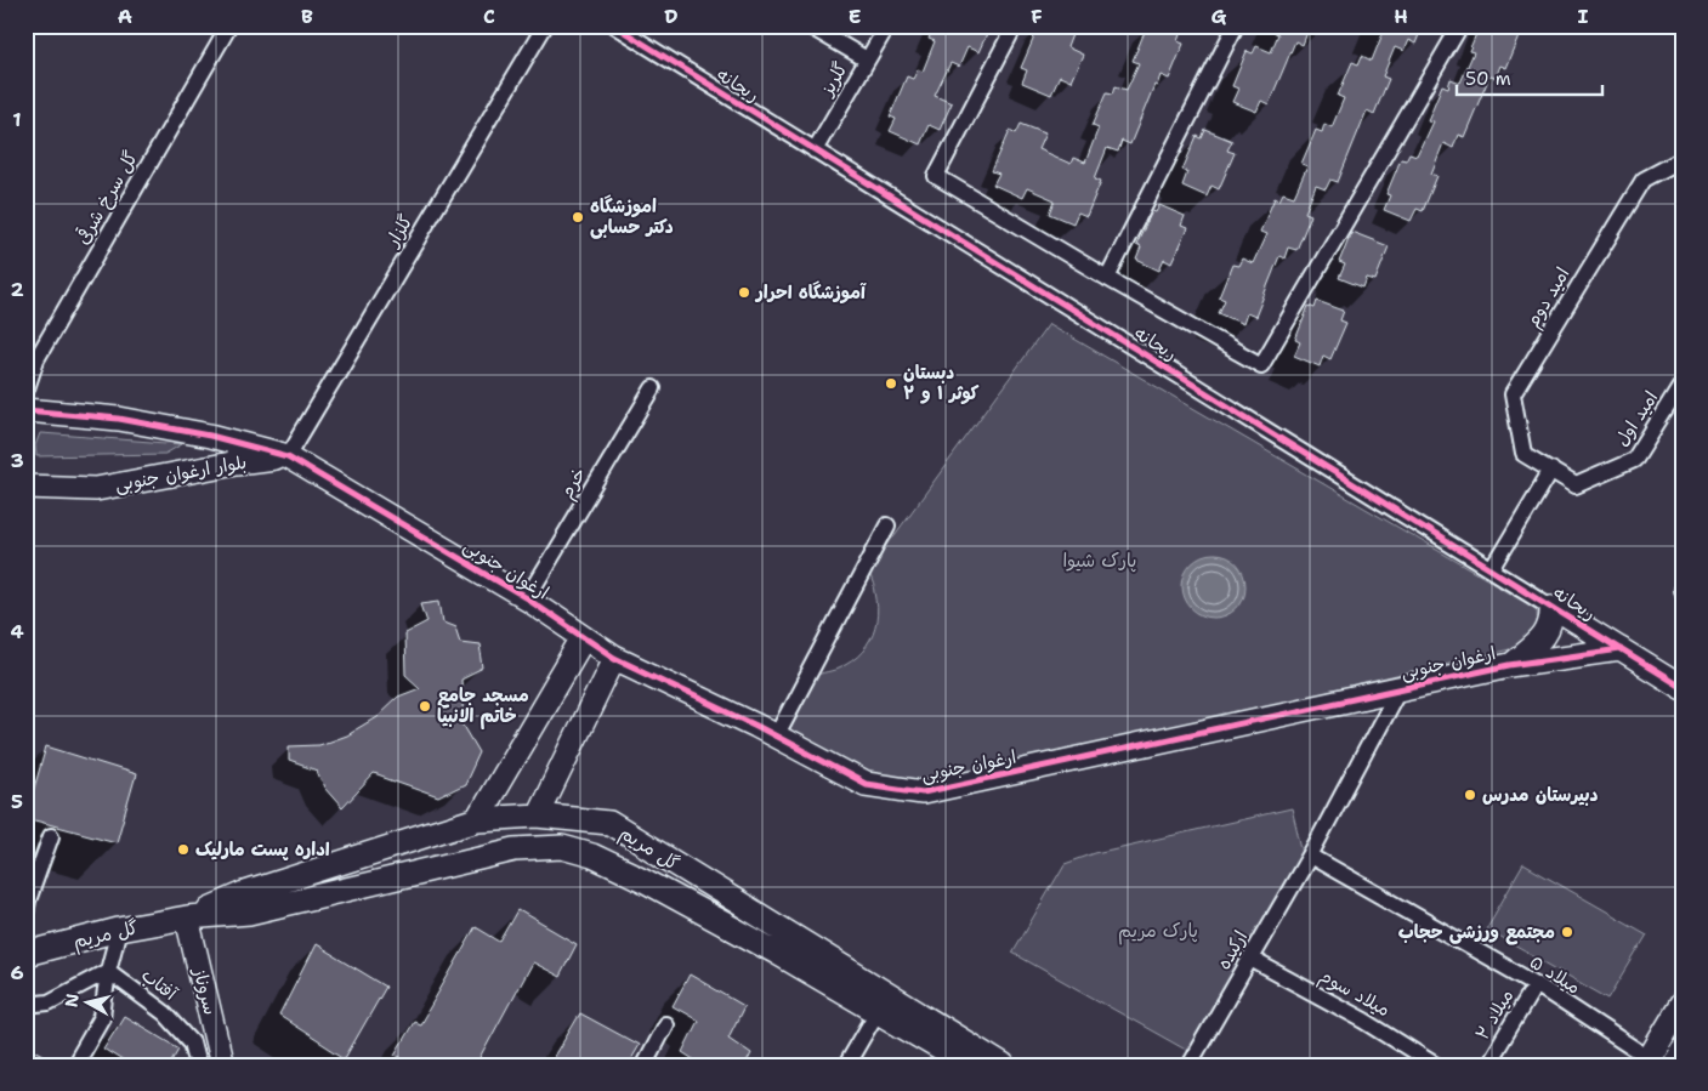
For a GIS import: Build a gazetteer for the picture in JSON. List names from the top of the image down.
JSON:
{
  "streets": {
    "street": [
      "گلریز",
      "ریحانه",
      "گل سرخ شرقی",
      "گلزار",
      "امید دوم",
      "امید اول",
      "بلوار ارغوان جنوبی",
      "خرم",
      "ارغوان جنوبی",
      "گل مریم",
      "ارکیده",
      "میلاد ۵",
      "آفتاب",
      "سروناز",
      "میلاد سوم",
      "میلاد ۲"
    ]
  },
  "crossings": [
    ["گلریز", "ریحانه"],
    ["ریحانه", "ارغوان جنوبی"],
    ["گلزار", "بلوار ارغوان جنوبی"],
    ["گلزار", "ارغوان جنوبی"],
    ["امید دوم", "امید اول"],
    ["بلوار ارغوان جنوبی", "ارغوان جنوبی"],
    ["خرم", "ارغوان جنوبی"],
    ["ارغوان جنوبی", "ارکیده"],
    ["گل مریم", "سروناز"],
    ["ارکیده", "میلاد ۵"],
    ["ارکیده", "میلاد سوم"],
    ["میلاد ۵", "میلاد ۲"]
  ],
  "parks": ["پارک شیوا", "پارک مریم"],
  "places": [
    "اموزشگاه دکتر حسابی",
    "آموزشگاه احرار",
    "دبستان کوثر ۱ و ۲",
    "مسجد جامع خاتم الانبیا",
    "دبیرستان مدرس",
    "اداره پست مارلیک",
    "مجتمع ورزشی حجاب"
  ],
  "scale_bar": "50 m",
  "north": "left",
  "grid": {
    "columns": [
      "A",
      "B",
      "C",
      "D",
      "E",
      "F",
      "G",
      "H",
      "I"
    ],
    "rows": [
      "1",
      "2",
      "3",
      "4",
      "5",
      "6"
    ]
  }
}
